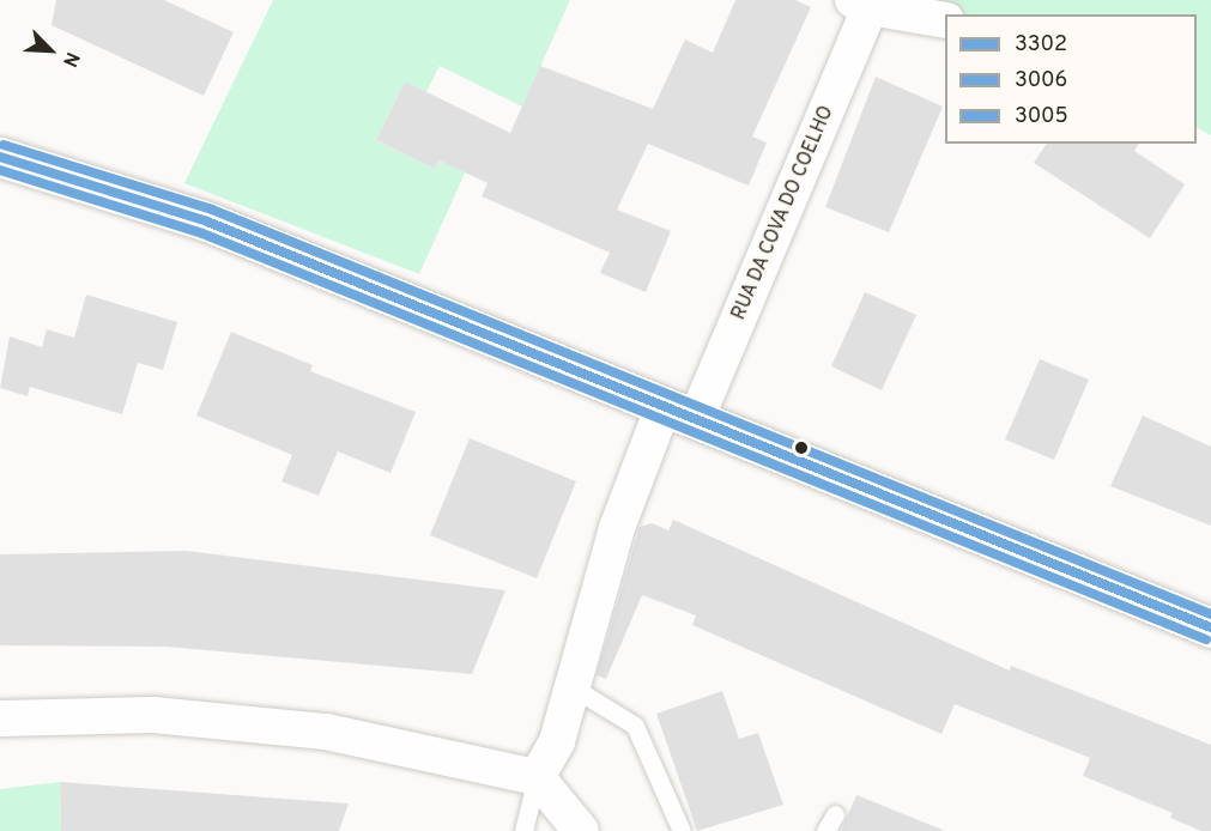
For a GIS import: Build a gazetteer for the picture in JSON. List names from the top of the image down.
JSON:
{
  "streets": {
    "street": ["RUA DA COVA DO COELHO"]
  },
  "lines": ["transit line 3005", "transit line 3302", "transit line 3006"],
  "legend": ["3302", "3006", "3005"],
  "north": "bottom right"
}
